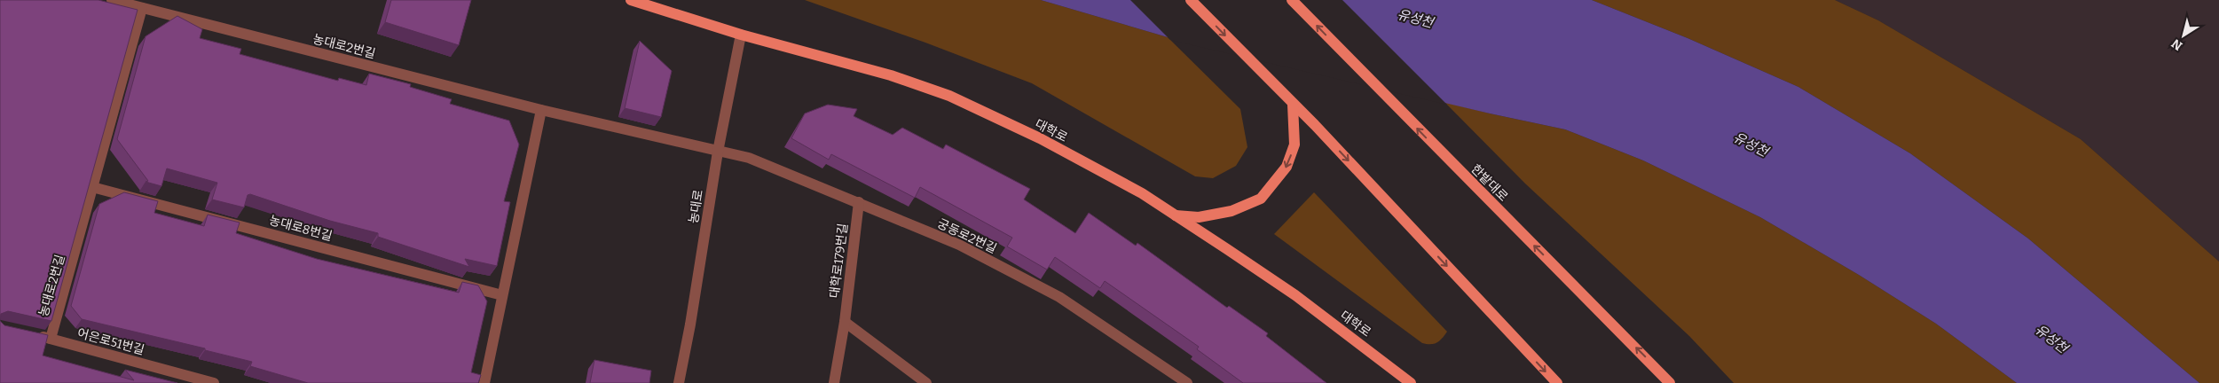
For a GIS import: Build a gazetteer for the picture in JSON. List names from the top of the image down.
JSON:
{
  "streets": {
    "main road": ["대학로", "한밭대로"],
    "street": [
      "농대로2번길",
      "농대로",
      "농대로8번길",
      "궁동로2번길",
      "대학로179번길",
      "어은로51번길"
    ]
  },
  "crossings": [
    ["농대로2번길", "농대로"],
    ["농대로2번길", "농대로8번길"],
    ["농대로2번길", "궁동로2번길"],
    ["농대로2번길", "어은로51번길"],
    ["대학로", "농대로"],
    ["농대로", "궁동로2번길"],
    ["궁동로2번길", "대학로179번길"]
  ],
  "water": ["유성천"],
  "north": "bottom left"
}
